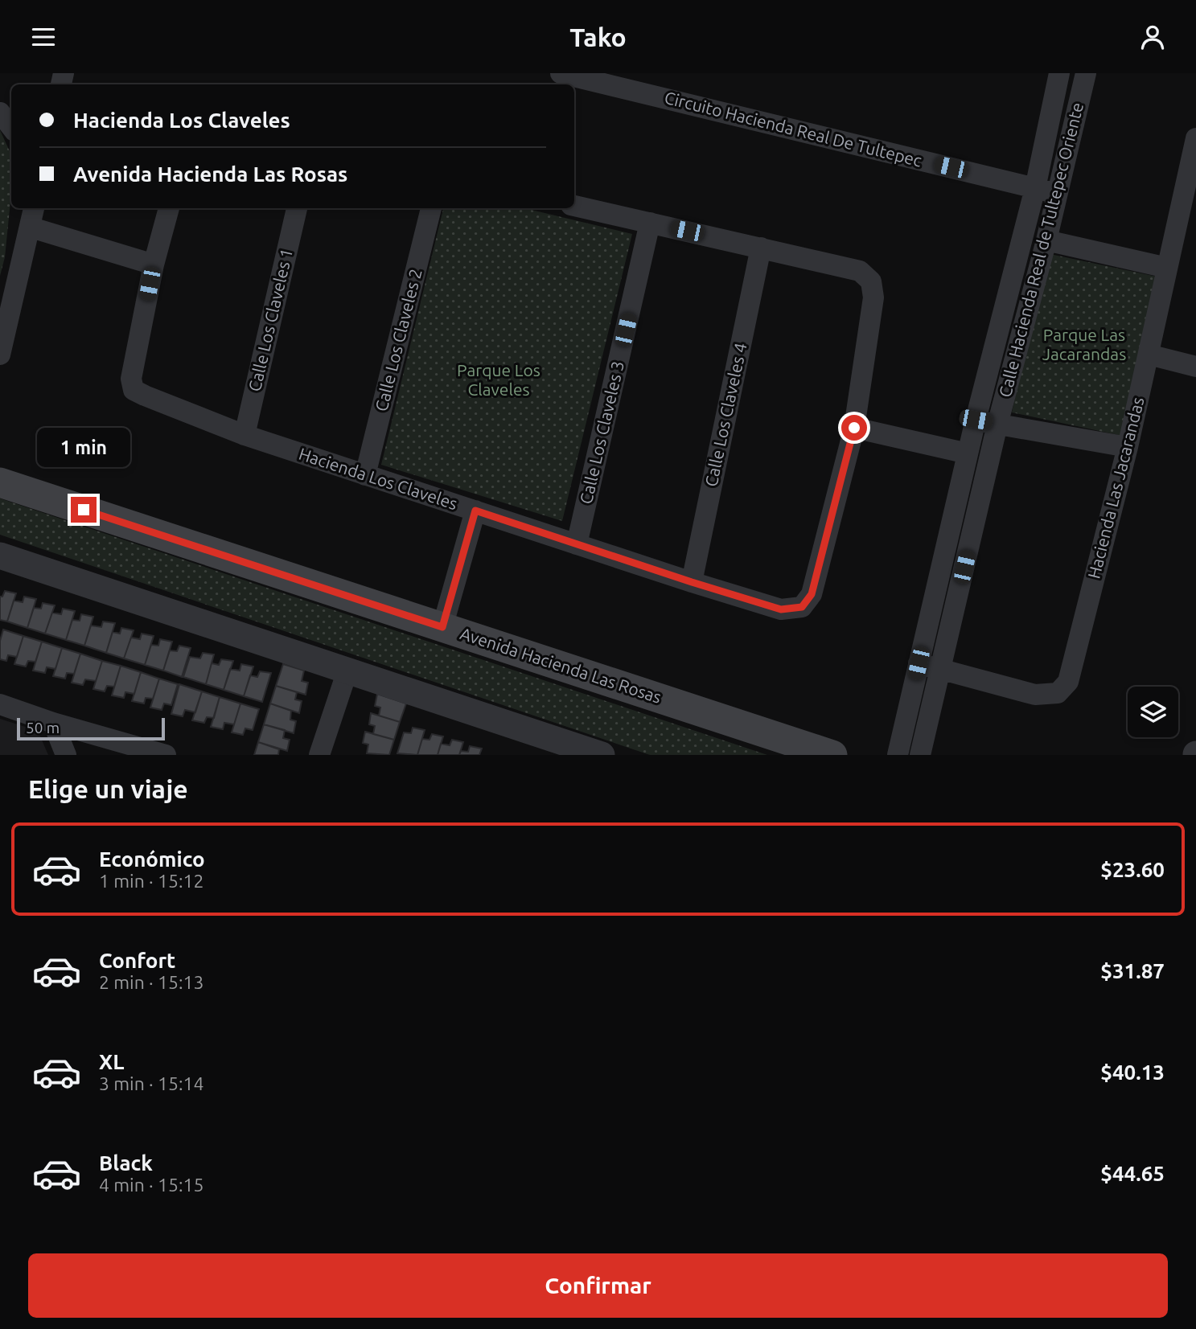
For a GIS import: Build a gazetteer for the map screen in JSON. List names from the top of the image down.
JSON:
{
  "streets": {
    "main road": ["Avenida Hacienda Las Rosas"],
    "street": [
      "Circuito Hacienda Real De Tultepec",
      "Calle Hacienda Real de Tultepec Oriente",
      "Calle Los Claveles 1",
      "Calle Los Claveles 2",
      "Calle Los Claveles 4",
      "Calle Los Claveles 3",
      "Hacienda Los Claveles",
      "Hacienda Las Jacarandas"
    ]
  },
  "crossings": [
    ["Circuito Hacienda Real De Tultepec", "Calle Hacienda Real de Tultepec Oriente"],
    ["Calle Hacienda Real de Tultepec Oriente", "Hacienda Las Jacarandas"],
    ["Calle Los Claveles 1", "Hacienda Los Claveles"],
    ["Calle Los Claveles 2", "Hacienda Los Claveles"],
    ["Calle Los Claveles 4", "Hacienda Los Claveles"],
    ["Calle Los Claveles 3", "Hacienda Los Claveles"]
  ],
  "parks": ["Parque Las Jacarandas", "Parque Los Claveles"],
  "scale_bar": "50 m",
  "page": {
    "header": "Tako",
    "banner": ["Hacienda Los Claveles", "Avenida Hacienda Las Rosas"],
    "bubble": "1 min",
    "scale": "50 m",
    "heading": "Elige un viaje",
    "list": [
      {
        "name": "Económico",
        "note": "1 min · 15:12",
        "value": "$23.60"
      },
      {
        "name": "Confort",
        "note": "2 min · 15:13",
        "value": "$31.87"
      },
      {
        "name": "XL",
        "note": "3 min · 15:14",
        "value": "$40.13"
      },
      {
        "name": "Black",
        "note": "4 min · 15:15",
        "value": "$44.65"
      }
    ],
    "buttons": "Confirmar"
  }
}
